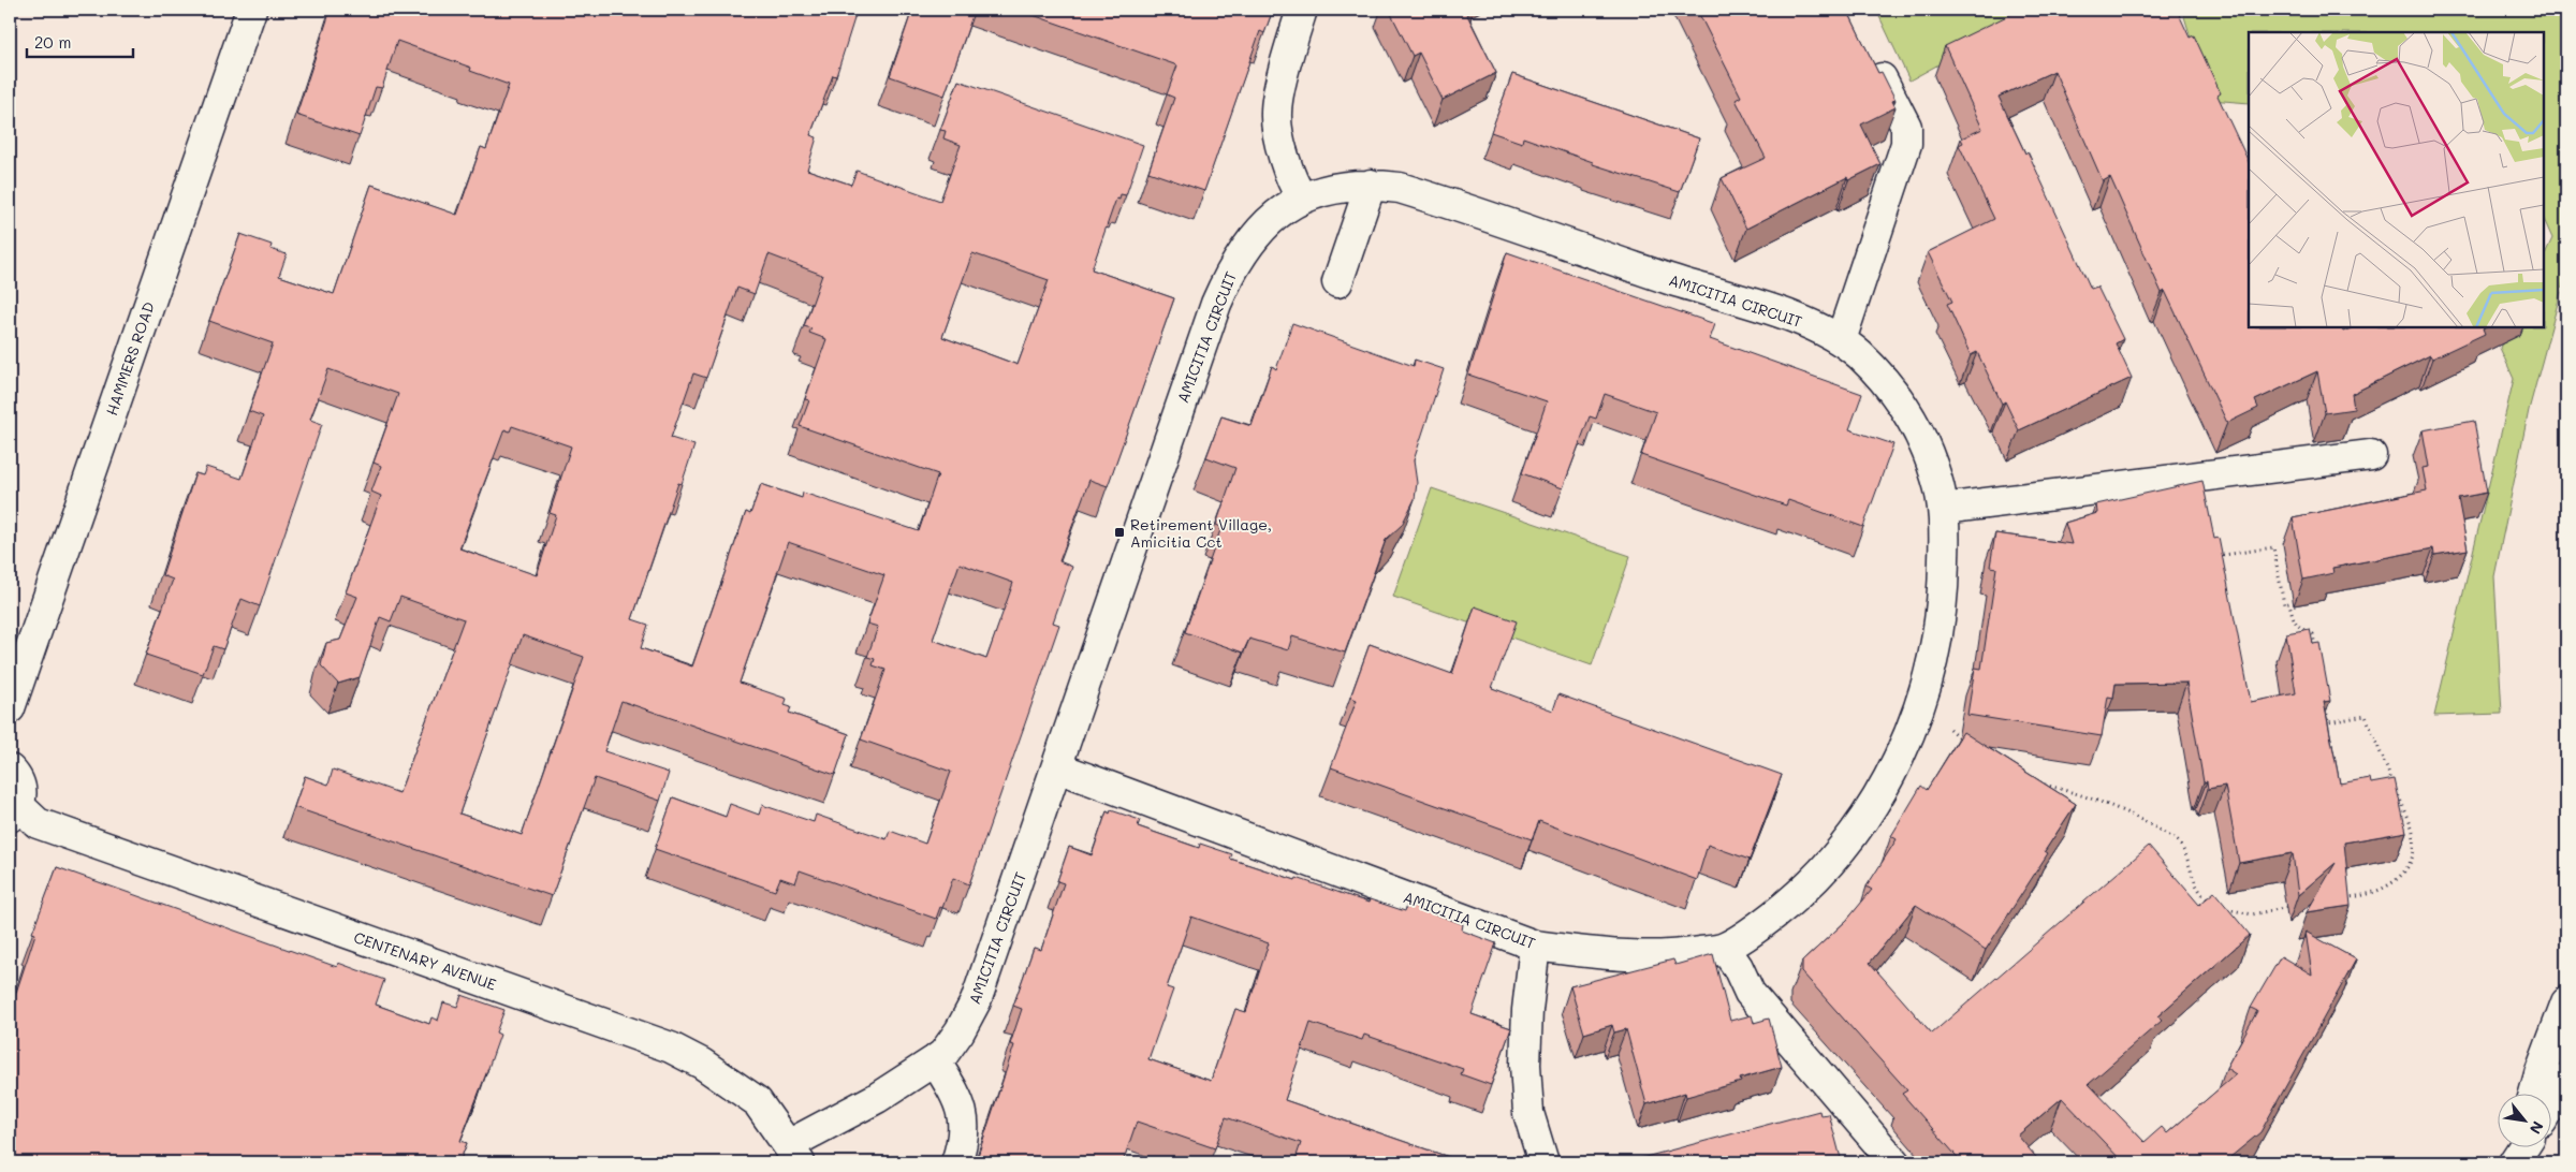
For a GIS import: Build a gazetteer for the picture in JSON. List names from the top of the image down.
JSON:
{
  "streets": {
    "street": ["AMICITIA CIRCUIT", "HAMMERS ROAD", "CENTENARY AVENUE"]
  },
  "crossings": [
    ["AMICITIA CIRCUIT", "CENTENARY AVENUE"]
  ],
  "places": {
    "transit": ["Retirement Village, Amicitia Cct"]
  },
  "scale_bar": "20 m",
  "north": "bottom right"
}
